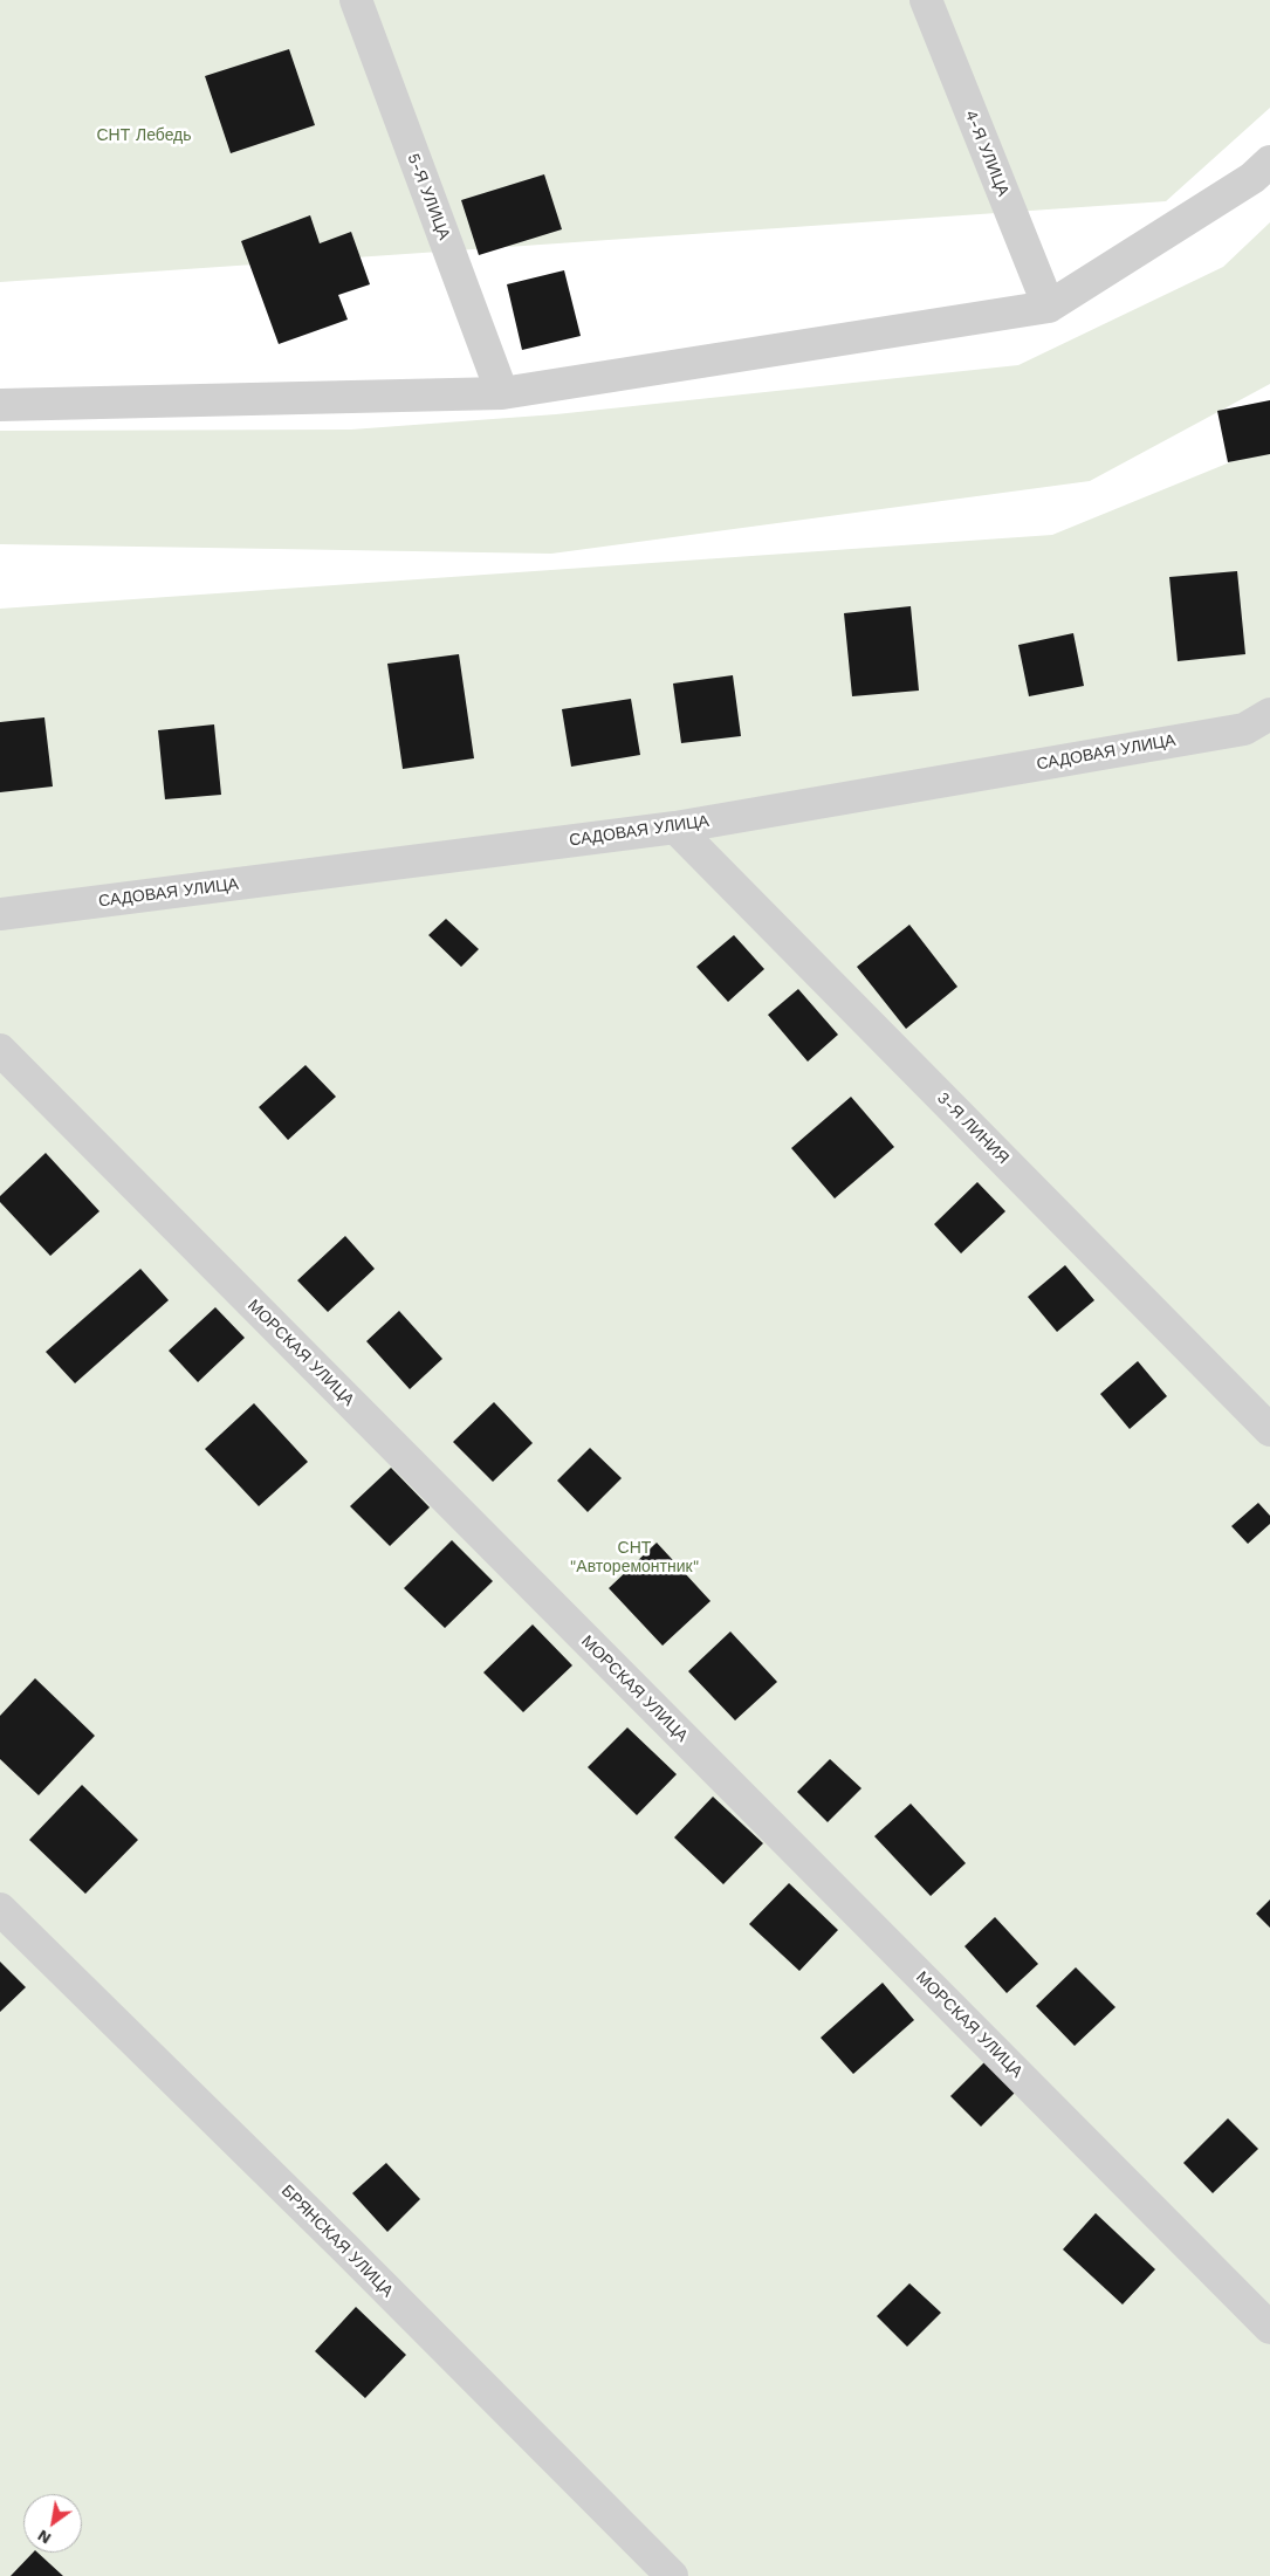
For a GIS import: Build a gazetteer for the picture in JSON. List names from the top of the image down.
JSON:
{
  "streets": {
    "street": [
      "4-Я УЛИЦА",
      "5-Я УЛИЦА",
      "САДОВАЯ УЛИЦА",
      "3-Я ЛИНИЯ",
      "МОРСКАЯ УЛИЦА",
      "БРЯНСКАЯ УЛИЦА"
    ]
  },
  "crossings": [
    ["САДОВАЯ УЛИЦА", "3-Я ЛИНИЯ"]
  ],
  "parks": ["СНТ Лебедь", "СНТ \"Авторемонтник\""],
  "north": "bottom left"
}
